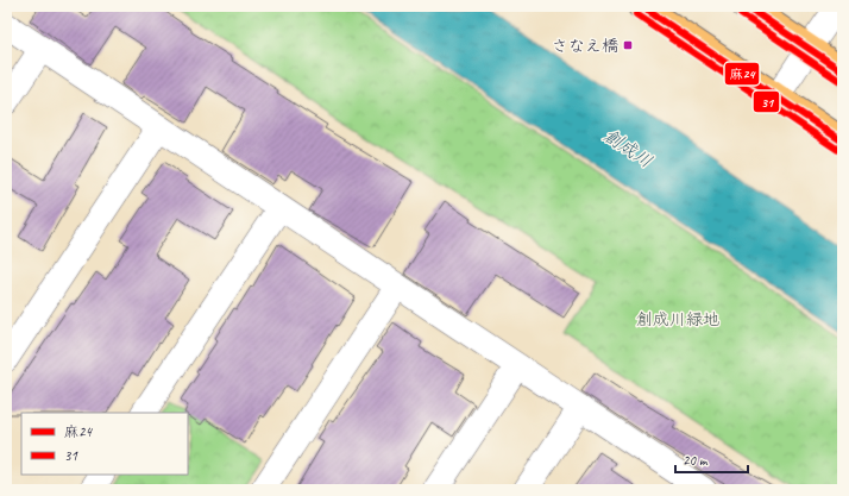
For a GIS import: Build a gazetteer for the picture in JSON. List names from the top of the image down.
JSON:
{
  "water": ["創成川"],
  "parks": ["創成川緑地"],
  "places": {
    "transit": ["さなえ橋"]
  },
  "lines": ["transit line 麻24", "transit line 31"],
  "legend": ["麻24", "31"],
  "scale_bar": "20 m"
}
